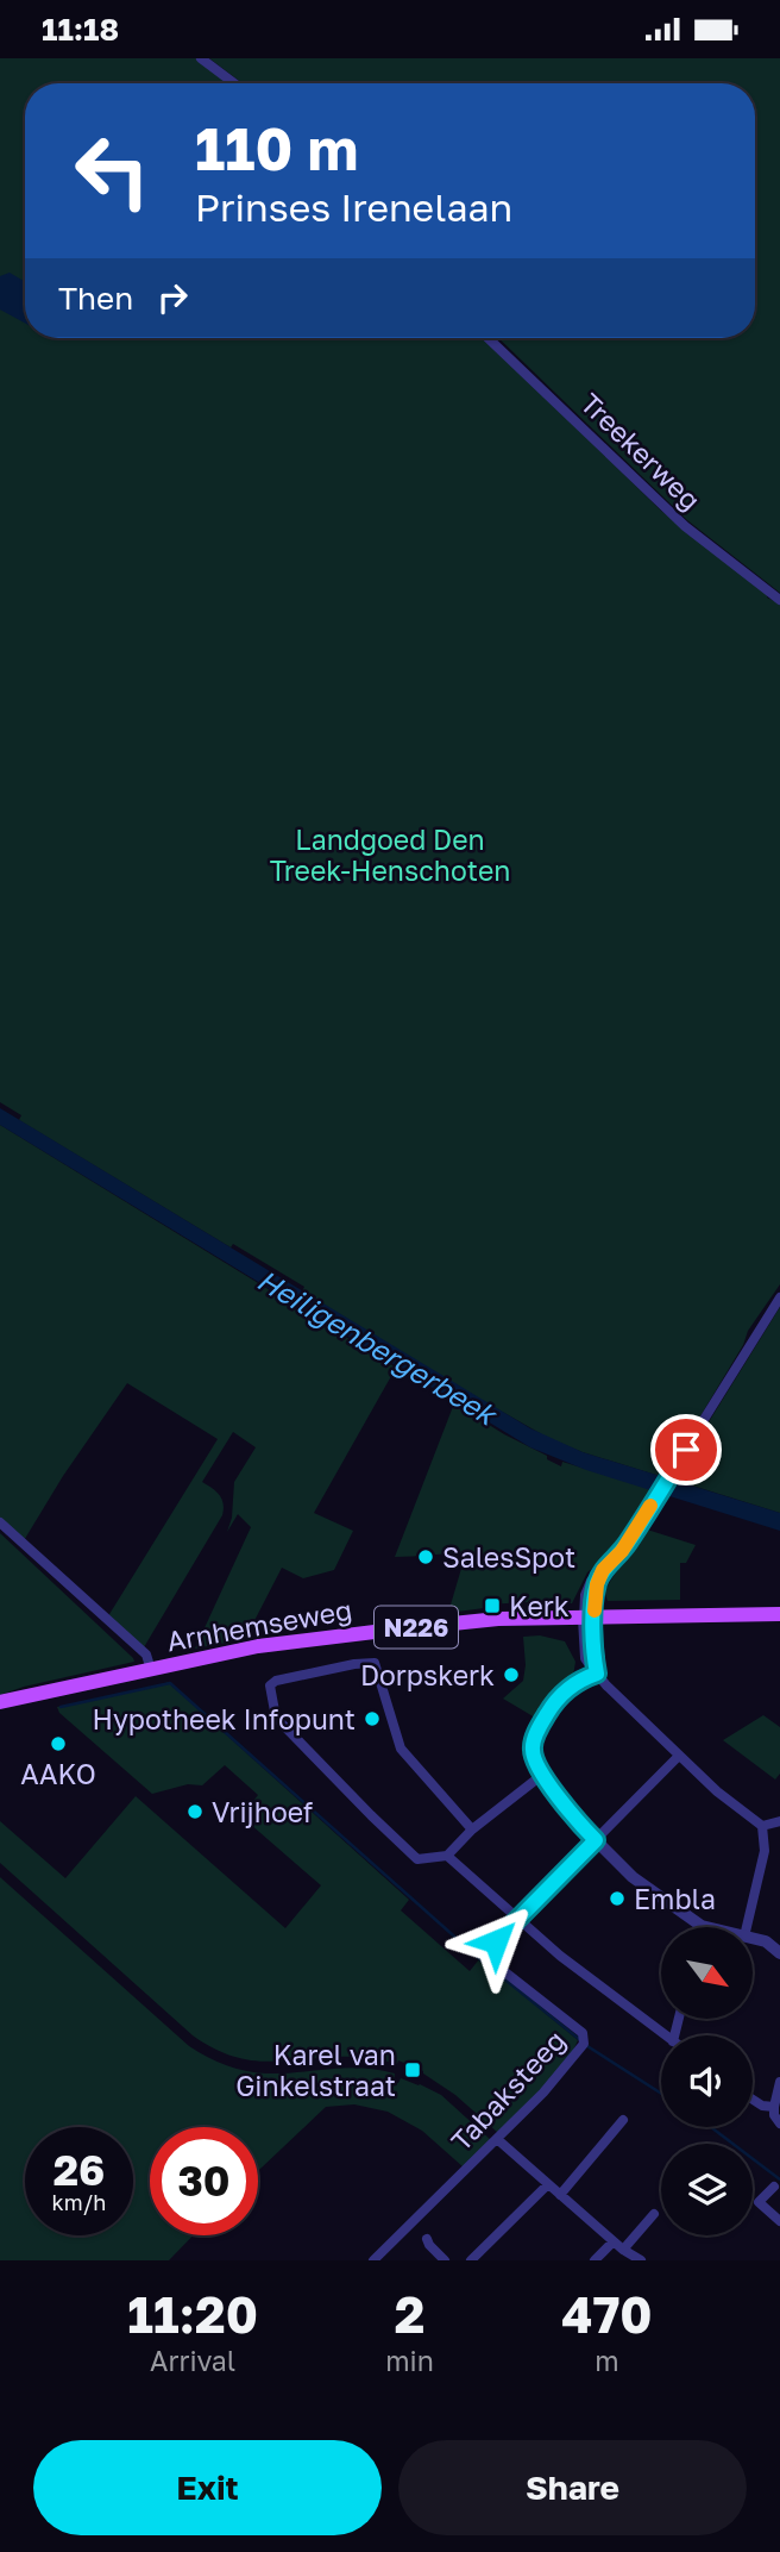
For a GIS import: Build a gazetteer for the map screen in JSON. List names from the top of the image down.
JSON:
{
  "streets": {
    "main road": ["Arnhemseweg", "N226"],
    "street": ["Treekerweg", "Tabaksteeg"]
  },
  "water": ["Heiligenbergerbeek"],
  "parks": ["Landgoed Den Treek-Henschoten"],
  "places": {
    "other": [
      "SalesSpot",
      "Dorpskerk",
      "Hypotheek Infopunt",
      "AAKO",
      "Vrijhoef",
      "Embla"
    ],
    "transit": ["Kerk", "Karel van Ginkelstraat"]
  },
  "north": "bottom right",
  "page": {
    "status": "11:18",
    "turn": ["110 m", "Prinses Irenelaan"],
    "then": "Then",
    "speed": "26 km/h",
    "limit": "30",
    "eta": [
      "11:20",
      "Arrival",
      "2",
      "min",
      "470",
      "m"
    ],
    "buttons": ["Exit", "Share"]
  }
}
